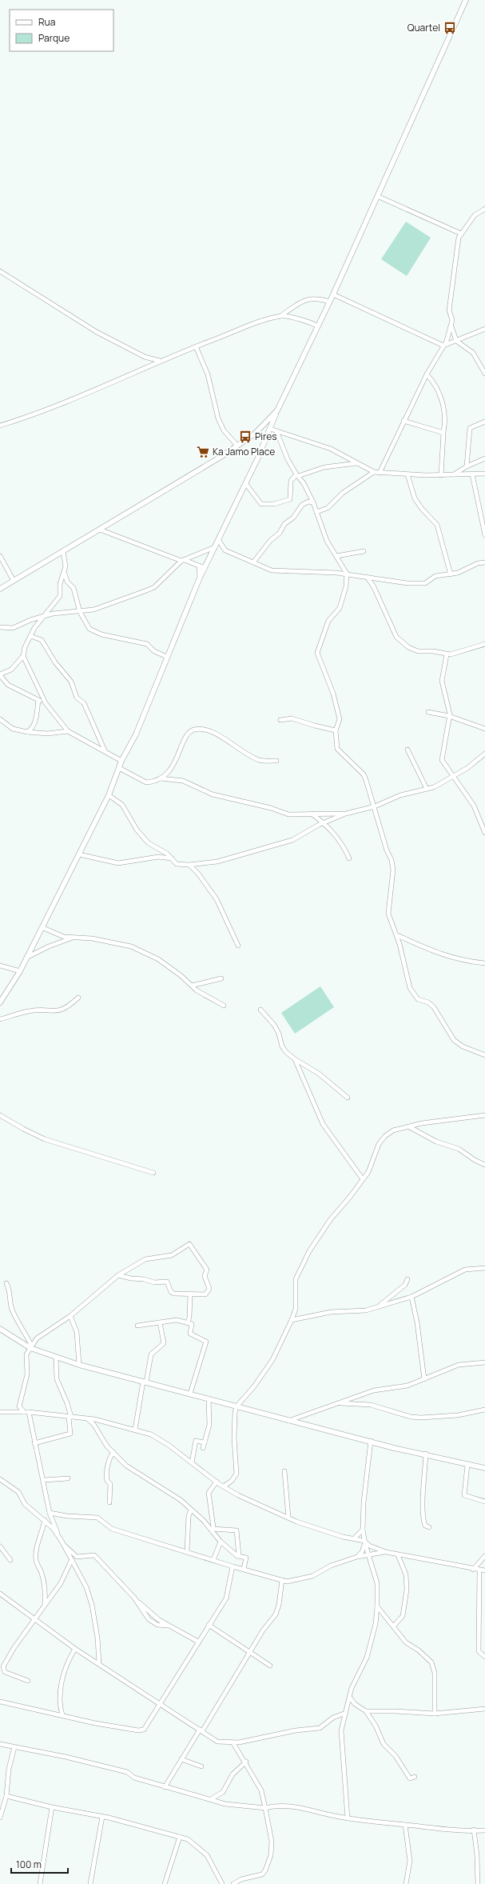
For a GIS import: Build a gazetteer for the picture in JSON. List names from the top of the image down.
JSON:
{
  "places": {
    "bus stop": ["Quartel", "Pires"],
    "supermarket": ["Ka Jamo Place"]
  },
  "legend": ["Rua", "Parque"],
  "scale_bar": "100 m"
}
